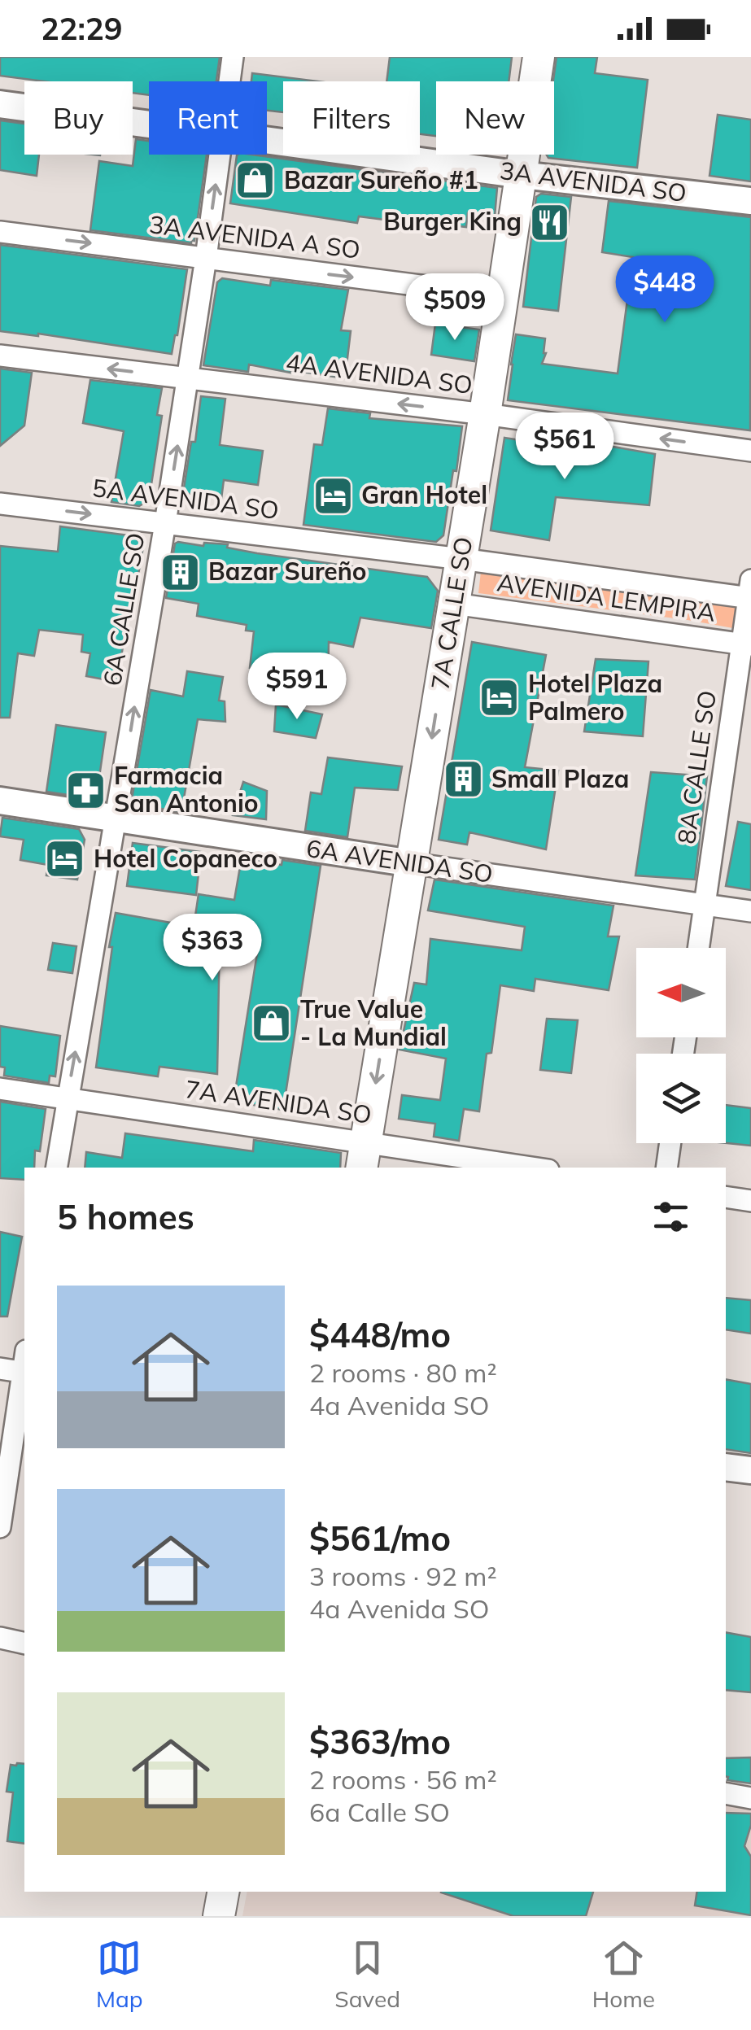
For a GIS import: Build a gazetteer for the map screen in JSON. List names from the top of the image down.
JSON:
{
  "streets": {
    "main road": ["7A CALLE SO"],
    "street": [
      "3A AVENIDA SO",
      "3A AVENIDA A SO",
      "4A AVENIDA SO",
      "5A AVENIDA SO",
      "AVENIDA LEMPIRA",
      "6A CALLE SO",
      "8A CALLE SO",
      "6A AVENIDA SO",
      "7A AVENIDA SO"
    ]
  },
  "crossings": [
    ["3A AVENIDA SO", "7A CALLE SO"],
    ["3A AVENIDA A SO", "6A CALLE SO"],
    ["3A AVENIDA A SO", "7A CALLE SO"],
    ["4A AVENIDA SO", "6A CALLE SO"],
    ["4A AVENIDA SO", "7A CALLE SO"],
    ["5A AVENIDA SO", "AVENIDA LEMPIRA"],
    ["5A AVENIDA SO", "6A CALLE SO"],
    ["5A AVENIDA SO", "7A CALLE SO"],
    ["AVENIDA LEMPIRA", "7A CALLE SO"],
    ["AVENIDA LEMPIRA", "8A CALLE SO"],
    ["6A CALLE SO", "6A AVENIDA SO"],
    ["6A CALLE SO", "7A AVENIDA SO"],
    ["7A CALLE SO", "6A AVENIDA SO"],
    ["7A CALLE SO", "7A AVENIDA SO"],
    ["8A CALLE SO", "6A AVENIDA SO"]
  ],
  "one_way": [
    "3A AVENIDA A SO",
    "4A AVENIDA SO",
    "5A AVENIDA SO",
    "6A CALLE SO",
    "7A CALLE SO"
  ],
  "places": {
    "shop": ["Bazar Sureño #1", "True Value - La Mundial"],
    "restaurant": ["Burger King"],
    "hotel": ["Gran Hotel", "Hotel Plaza Palmero", "Hotel Copaneco"],
    "building": ["Bazar Sureño", "Small Plaza"],
    "pharmacy": ["Farmacia San Antonio"]
  },
  "north": "left",
  "page": {
    "status": "22:29",
    "chip": [
      "Buy",
      "Rent",
      "Filters",
      "New"
    ],
    "price": [
      "$448",
      "$509",
      "$561",
      "$591",
      "$363"
    ],
    "heading": "5 homes",
    "list": [
      {
        "name": "$448/mo",
        "note": "2 rooms · 80 m² · 4a Avenida SO"
      },
      {
        "name": "$561/mo",
        "note": "3 rooms · 92 m² · 4a Avenida SO"
      },
      {
        "name": "$363/mo",
        "note": "2 rooms · 56 m² · 6a Calle SO"
      }
    ],
    "tabs": ["Map", "Saved", "Home"]
  }
}
